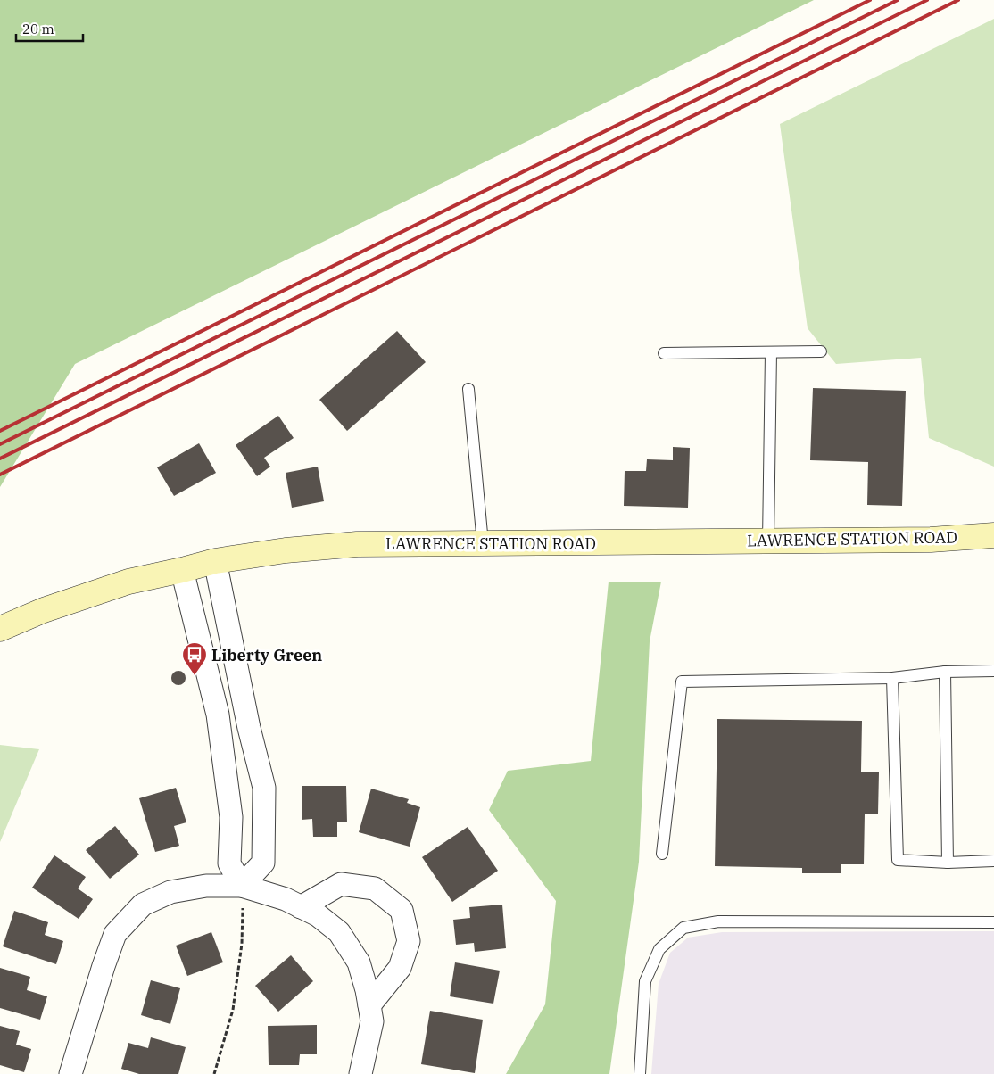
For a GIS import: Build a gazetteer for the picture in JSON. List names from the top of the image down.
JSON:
{
  "streets": {
    "main road": ["LAWRENCE STATION ROAD"]
  },
  "places": {
    "bus stop": ["Liberty Green"]
  },
  "scale_bar": "20 m"
}
